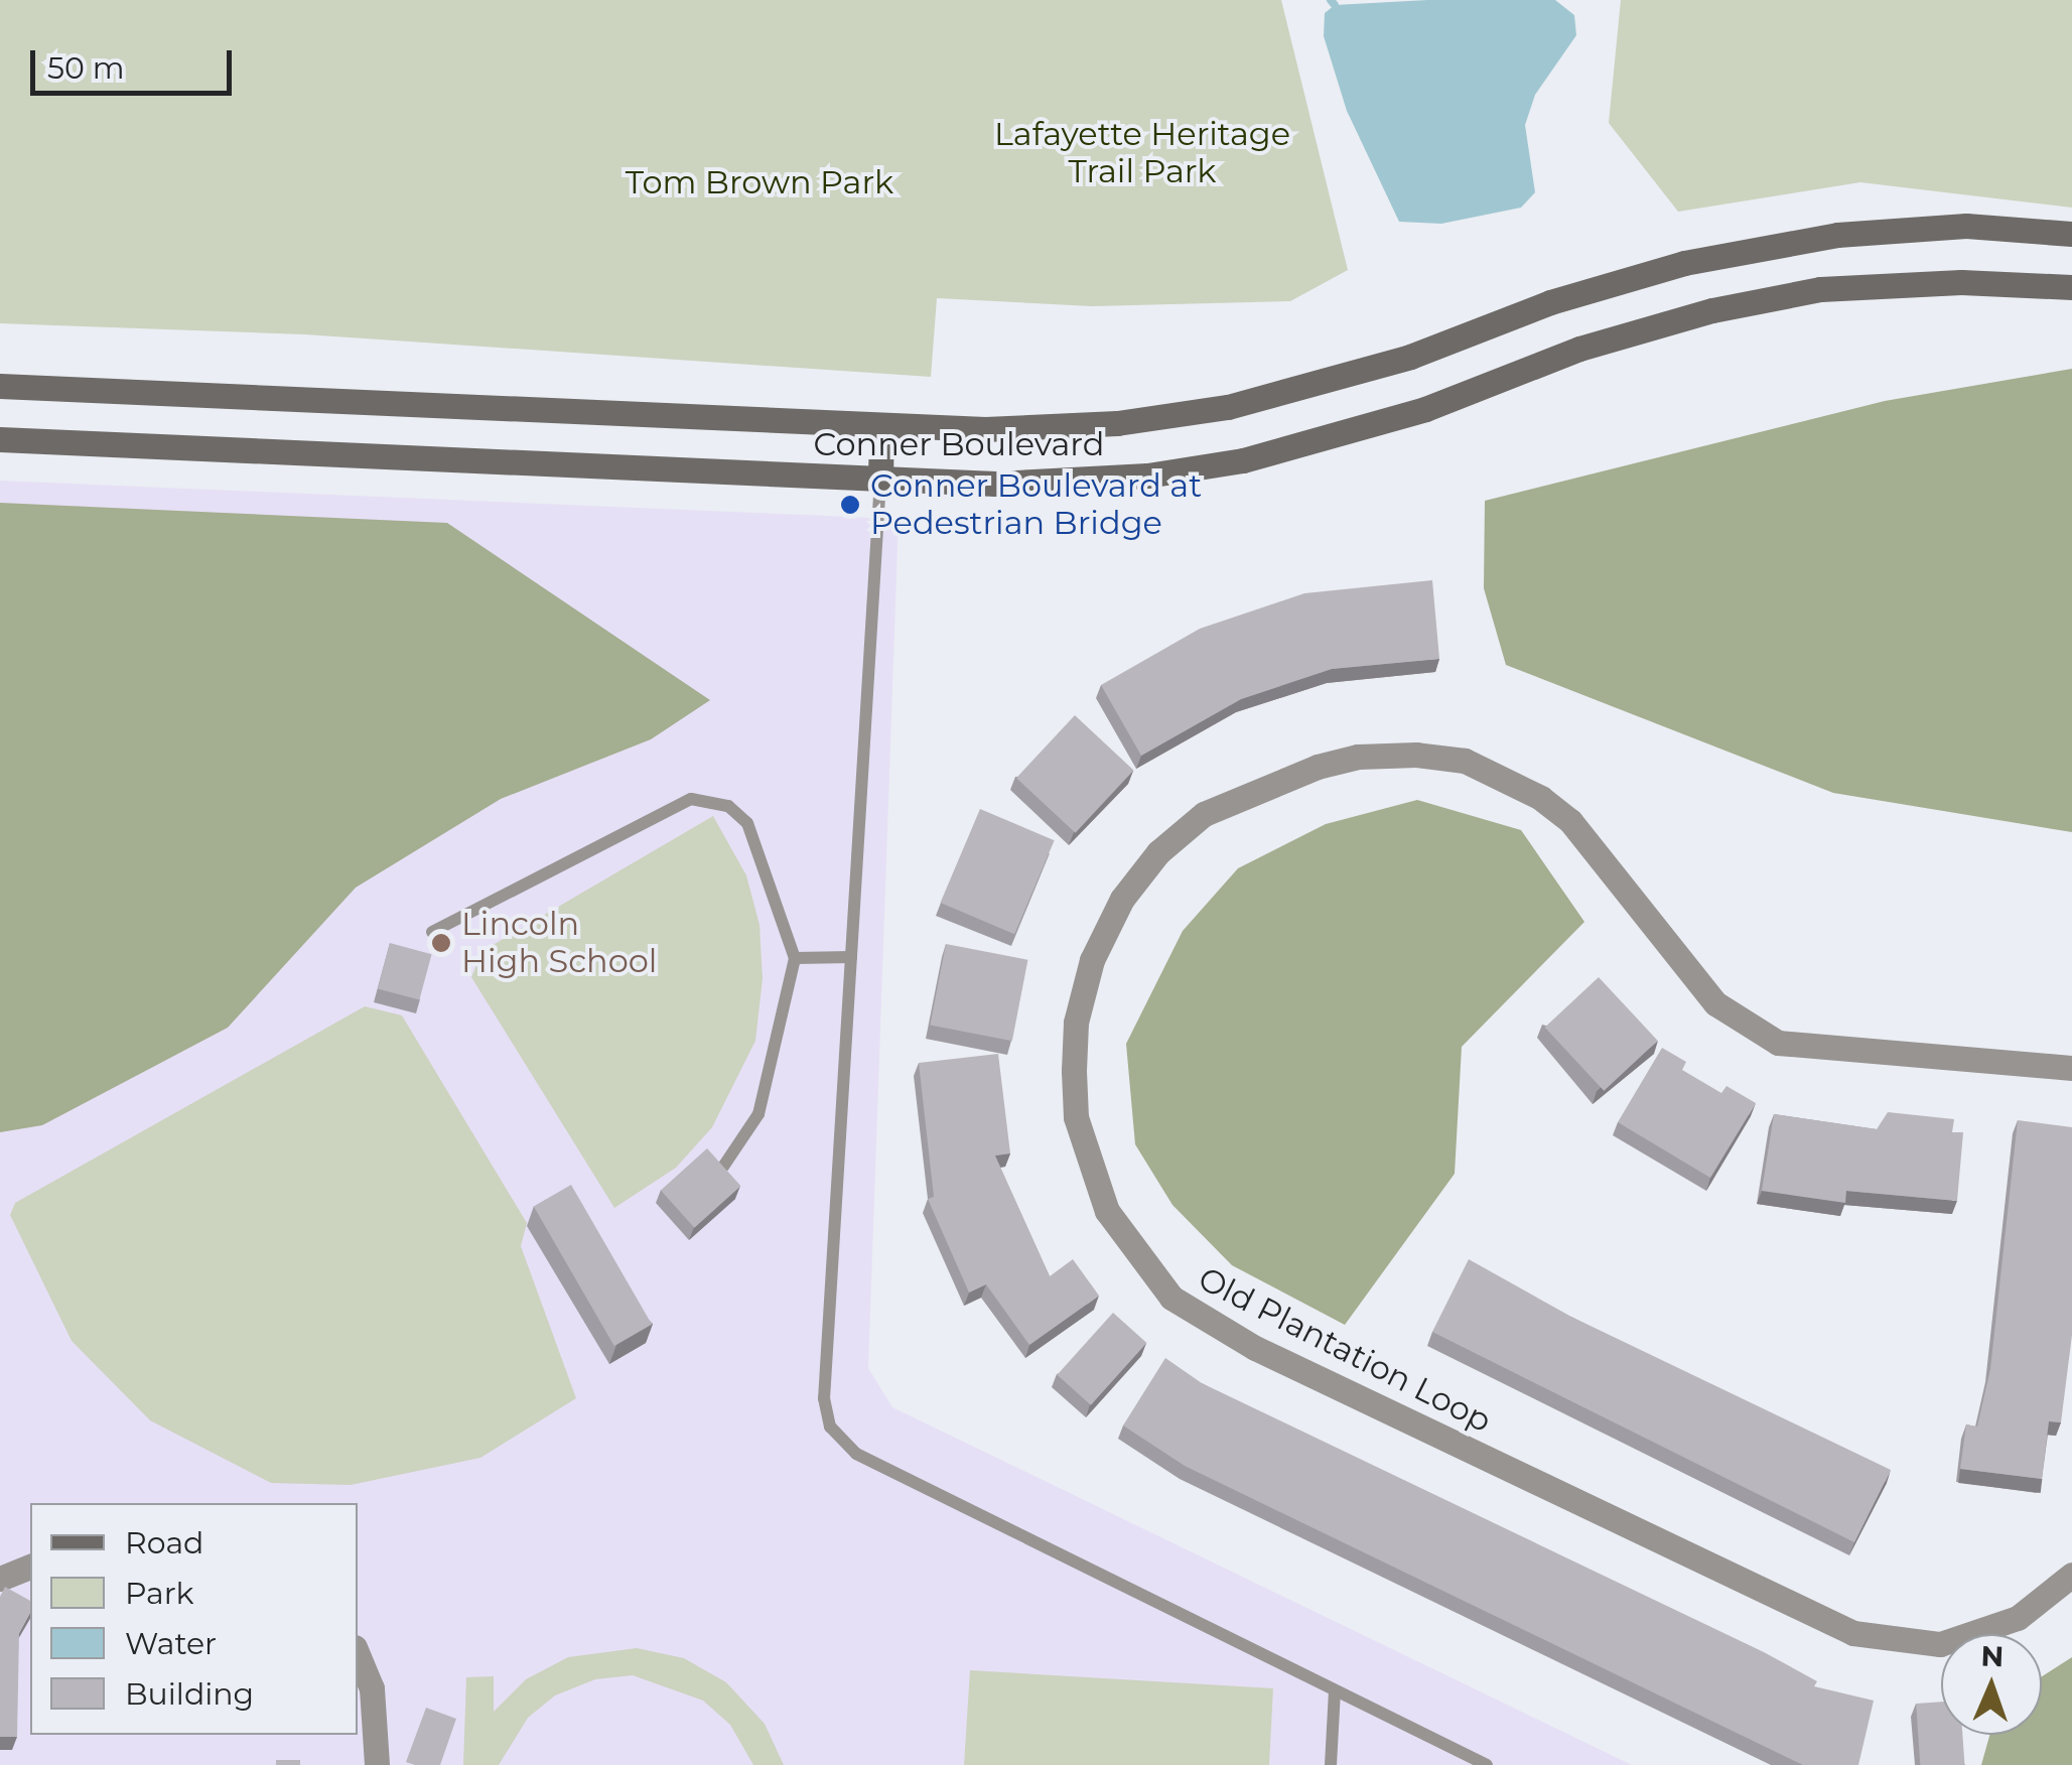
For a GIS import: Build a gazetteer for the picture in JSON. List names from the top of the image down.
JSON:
{
  "streets": {
    "main road": ["Conner Boulevard"],
    "street": ["Old Plantation Loop"]
  },
  "parks": ["Lafayette Heritage Trail Park", "Tom Brown Park"],
  "places": ["Conner Boulevard at Pedestrian Bridge", "Lincoln High School"],
  "legend": [
    "Road",
    "Park",
    "Water",
    "Building"
  ],
  "scale_bar": "50 m",
  "north": "top"
}
